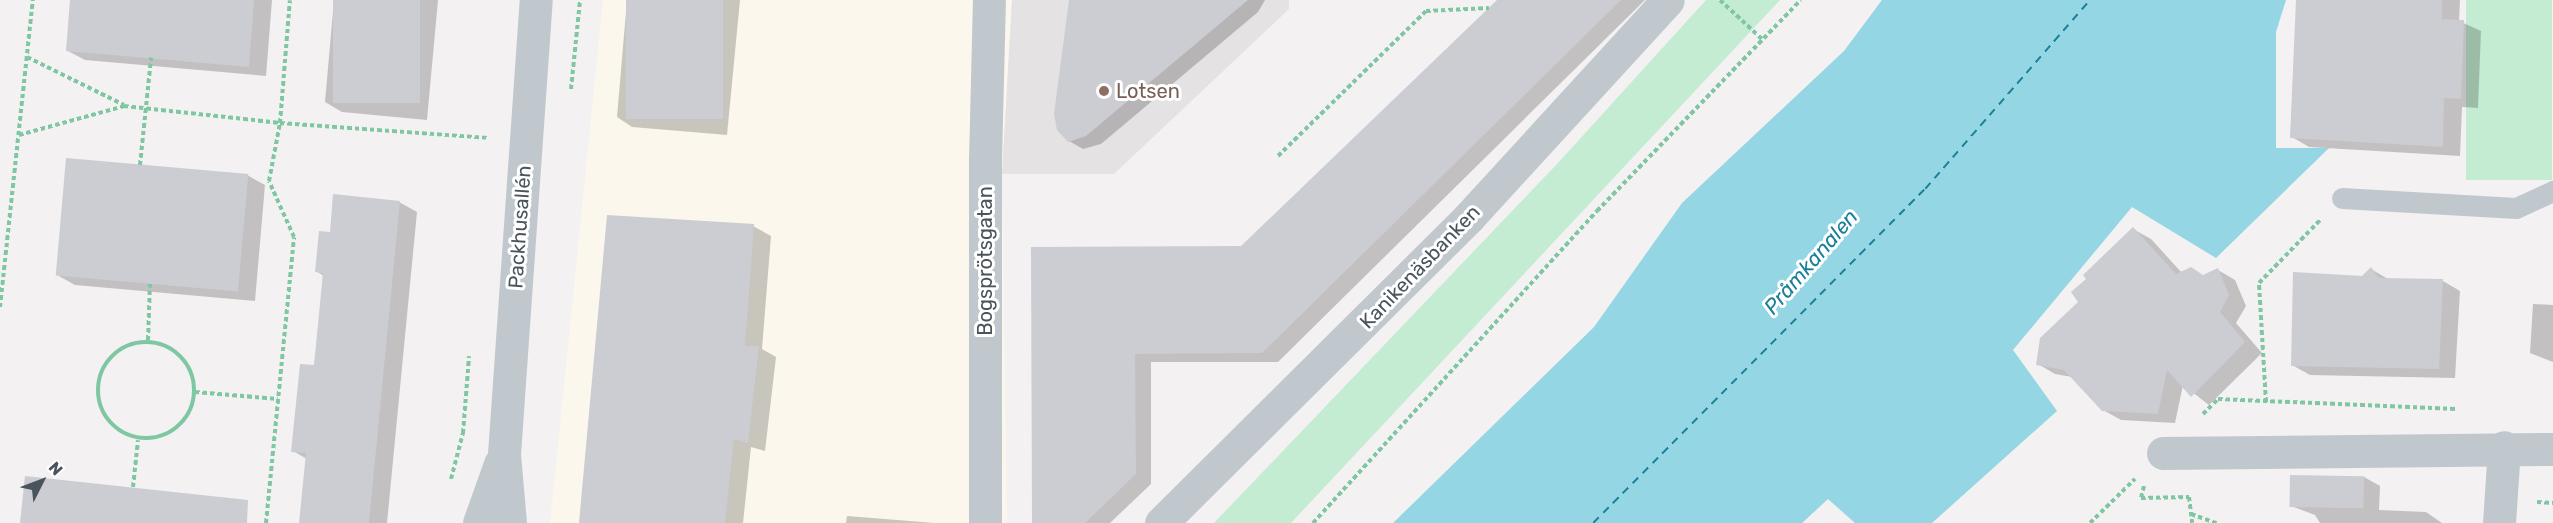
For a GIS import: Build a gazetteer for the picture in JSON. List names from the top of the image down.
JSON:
{
  "streets": {
    "street": ["Packhusallén", "Bogsprötsgatan", "Kanikenäsbanken"]
  },
  "water": ["Pråmkanalen"],
  "places": ["Lotsen"],
  "north": "top right"
}
